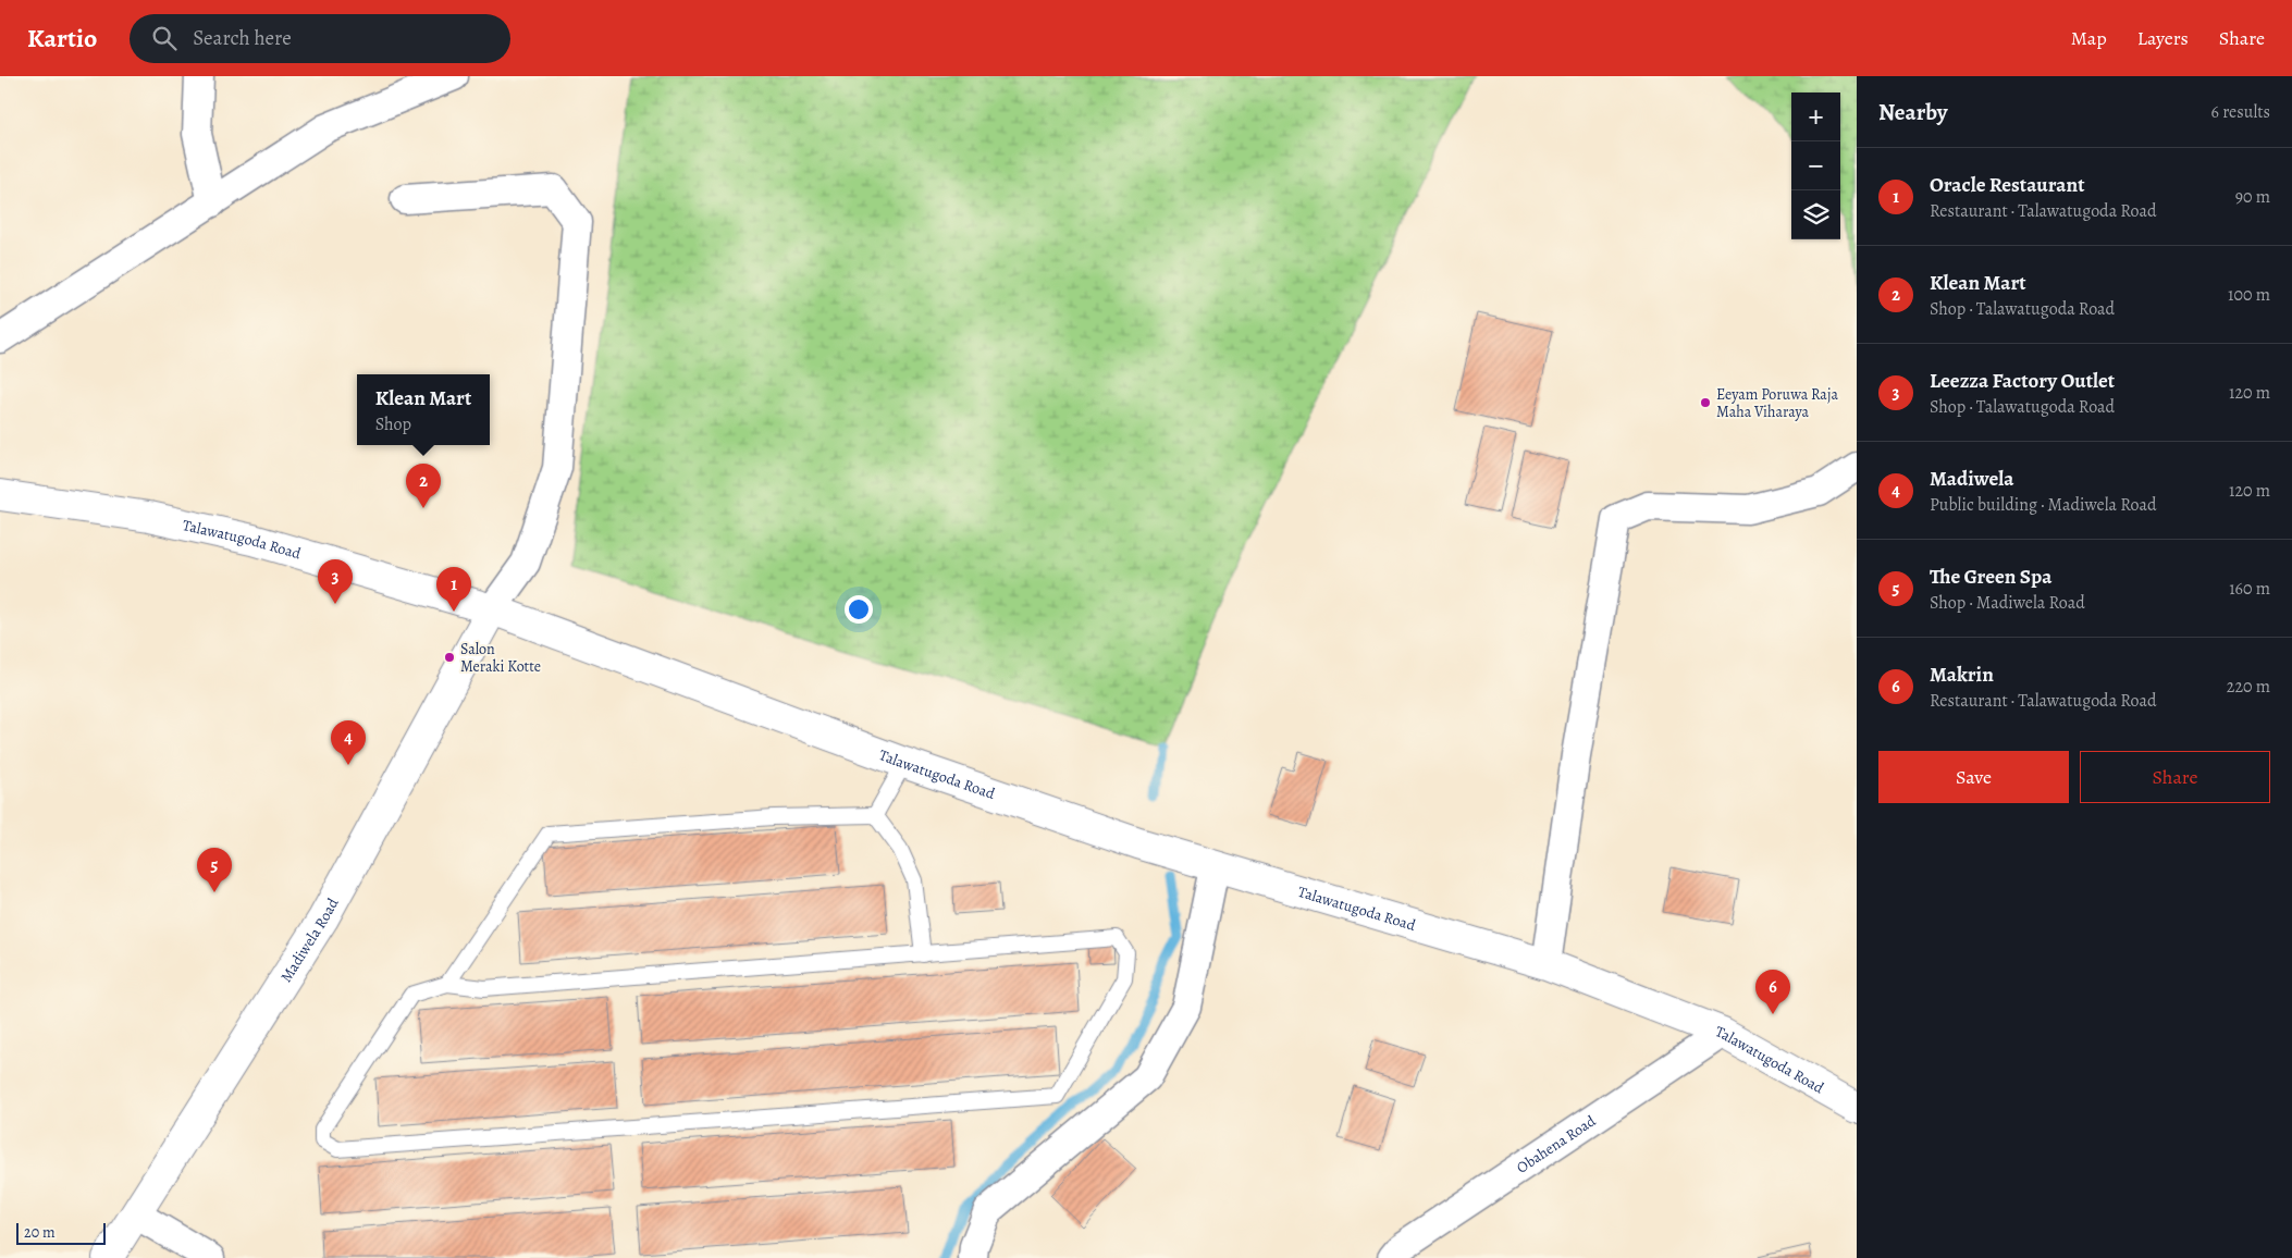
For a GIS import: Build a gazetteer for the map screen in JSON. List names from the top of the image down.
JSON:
{
  "streets": {
    "main road": ["Talawatugoda Road", "Madiwela Road"],
    "street": ["Obahena Road"]
  },
  "crossings": [
    ["Talawatugoda Road", "Madiwela Road"],
    ["Talawatugoda Road", "Obahena Road"]
  ],
  "places": ["Eeyam Poruwa Raja Maha Viharaya", "Salon Meraki Kotte"],
  "scale_bar": "20 m",
  "page": {
    "header": "Kartio",
    "search": "Search here",
    "nav": ["Map", "Layers", "Share"],
    "heading": ["Nearby", "6 results"],
    "map_buttons": ["+", "−"],
    "list": [
      {
        "mark": "1",
        "name": "Oracle Restaurant",
        "note": "Restaurant · Talawatugoda Road",
        "value": "90 m"
      },
      {
        "mark": "2",
        "name": "Klean Mart",
        "note": "Shop · Talawatugoda Road",
        "value": "100 m"
      },
      {
        "mark": "3",
        "name": "Leezza Factory Outlet",
        "note": "Shop · Talawatugoda Road",
        "value": "120 m"
      },
      {
        "mark": "4",
        "name": "Madiwela",
        "note": "Public building · Madiwela Road",
        "value": "120 m"
      },
      {
        "mark": "5",
        "name": "The Green Spa",
        "note": "Shop · Madiwela Road",
        "value": "160 m"
      },
      {
        "mark": "6",
        "name": "Makrin",
        "note": "Restaurant · Talawatugoda Road",
        "value": "220 m"
      }
    ],
    "popup": ["Klean Mart", "Shop"],
    "pins": [
      "2",
      "3",
      "1",
      "4",
      "5",
      "6"
    ],
    "buttons": ["Save", "Share"],
    "scale": "20 m"
  }
}
